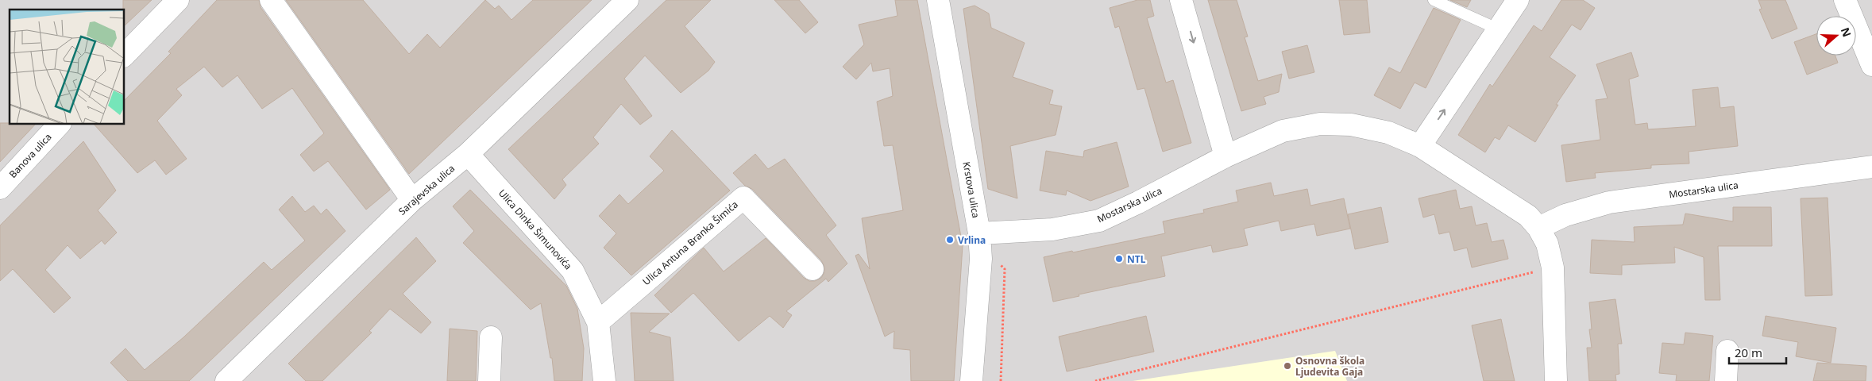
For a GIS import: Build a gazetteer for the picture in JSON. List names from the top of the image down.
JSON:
{
  "streets": {
    "street": [
      "Banova ulica",
      "Sarajevska ulica",
      "Krstova ulica",
      "Mostarska ulica",
      "Ulica Dinka Šimunovića",
      "Ulica Antuna Branka Šimića"
    ]
  },
  "crossings": [
    ["Sarajevska ulica", "Ulica Dinka Šimunovića"],
    ["Krstova ulica", "Mostarska ulica"],
    ["Ulica Dinka Šimunovića", "Ulica Antuna Branka Šimića"]
  ],
  "places": ["Vrlina", "NTL", "Osnovna škola Ljudevita Gaja"],
  "scale_bar": "20 m",
  "north": "right"
}
